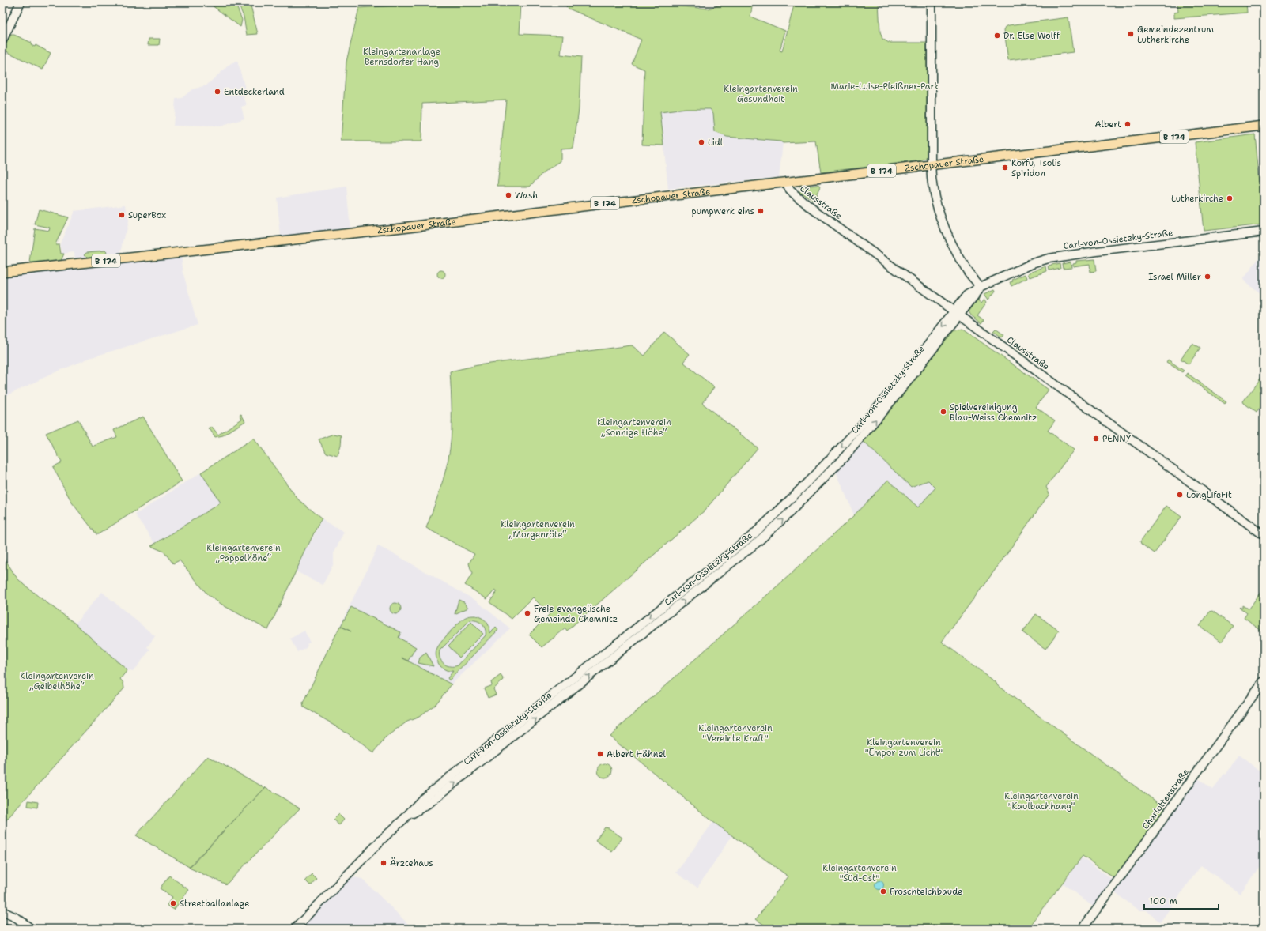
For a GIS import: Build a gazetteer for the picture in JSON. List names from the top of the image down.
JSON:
{
  "streets": {
    "main road": ["B 174", "Zschopauer Straße"],
    "street": ["Clausstraße", "Carl-von-Ossietzky-Straße", "Charlottenstraße"]
  },
  "crossings": [
    ["Zschopauer Straße", "Clausstraße"],
    ["Clausstraße", "Carl-von-Ossietzky-Straße"]
  ],
  "parks": [
    "Kleingartenanlage Bernsdorfer Hang",
    "Marie-Luise-Pleißner-Park",
    "Kleingartenverein Gesundheit",
    "Kleingartenverein „Sonnige Höhe“",
    "Kleingartenverein „Morgenröte“",
    "Kleingartenverein „Pappelhöhe“",
    "Kleingartenverein „Geibelhöhe“",
    "Kleingartenverein \"Vereinte Kraft\"",
    "Kleingartenverein \"Empor zum Licht\"",
    "Kleingartenverein \"Kaulbachhang\"",
    "Kleingartenverein \"Süd-Ost\""
  ],
  "places": [
    "Gemeindezentrum Lutherkirche",
    "Dr. Else Wolff",
    "Entdeckerland",
    "Albert",
    "Lidl",
    "Korfu, Tsolis Spiridon",
    "Wash",
    "Lutherkirche",
    "pumpwerk eins",
    "SuperBox",
    "Israel Miller",
    "Spielvereinigung Blau-Weiss Chemnitz",
    "PENNY",
    "LongLifeFit",
    "Freie evangelische Gemeinde Chemnitz",
    "Albert Hähnel",
    "Ärztehaus",
    "Froschteichbaude",
    "Streetballanlage"
  ],
  "scale_bar": "100 m"
}
